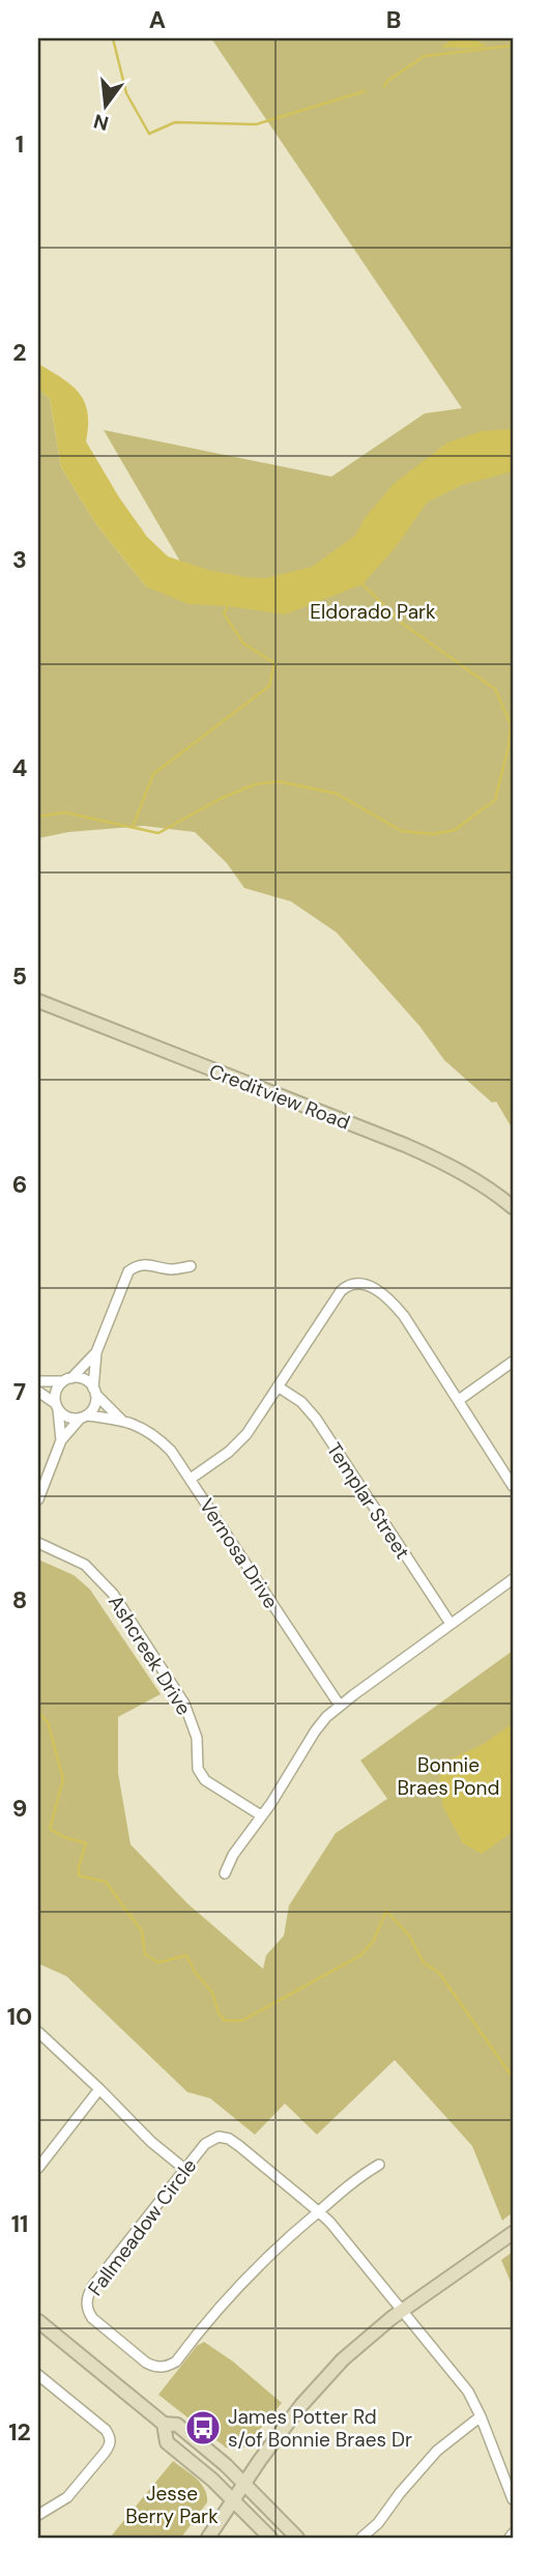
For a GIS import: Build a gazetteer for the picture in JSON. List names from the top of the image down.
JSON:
{
  "streets": {
    "street": [
      "Creditview Road",
      "Templar Street",
      "Vernosa Drive",
      "Ashcreek Drive",
      "Fallmeadow Circle"
    ]
  },
  "parks": ["Eldorado Park", "Bonnie Braes Pond", "Jesse Berry Park"],
  "places": {
    "bus stop": ["James Potter Rd s/of Bonnie Braes Dr"]
  },
  "north": "bottom",
  "grid": {
    "columns": ["A", "B"],
    "rows": [
      "1",
      "2",
      "3",
      "4",
      "5",
      "6",
      "7",
      "8",
      "9",
      "10",
      "11",
      "12"
    ]
  }
}
